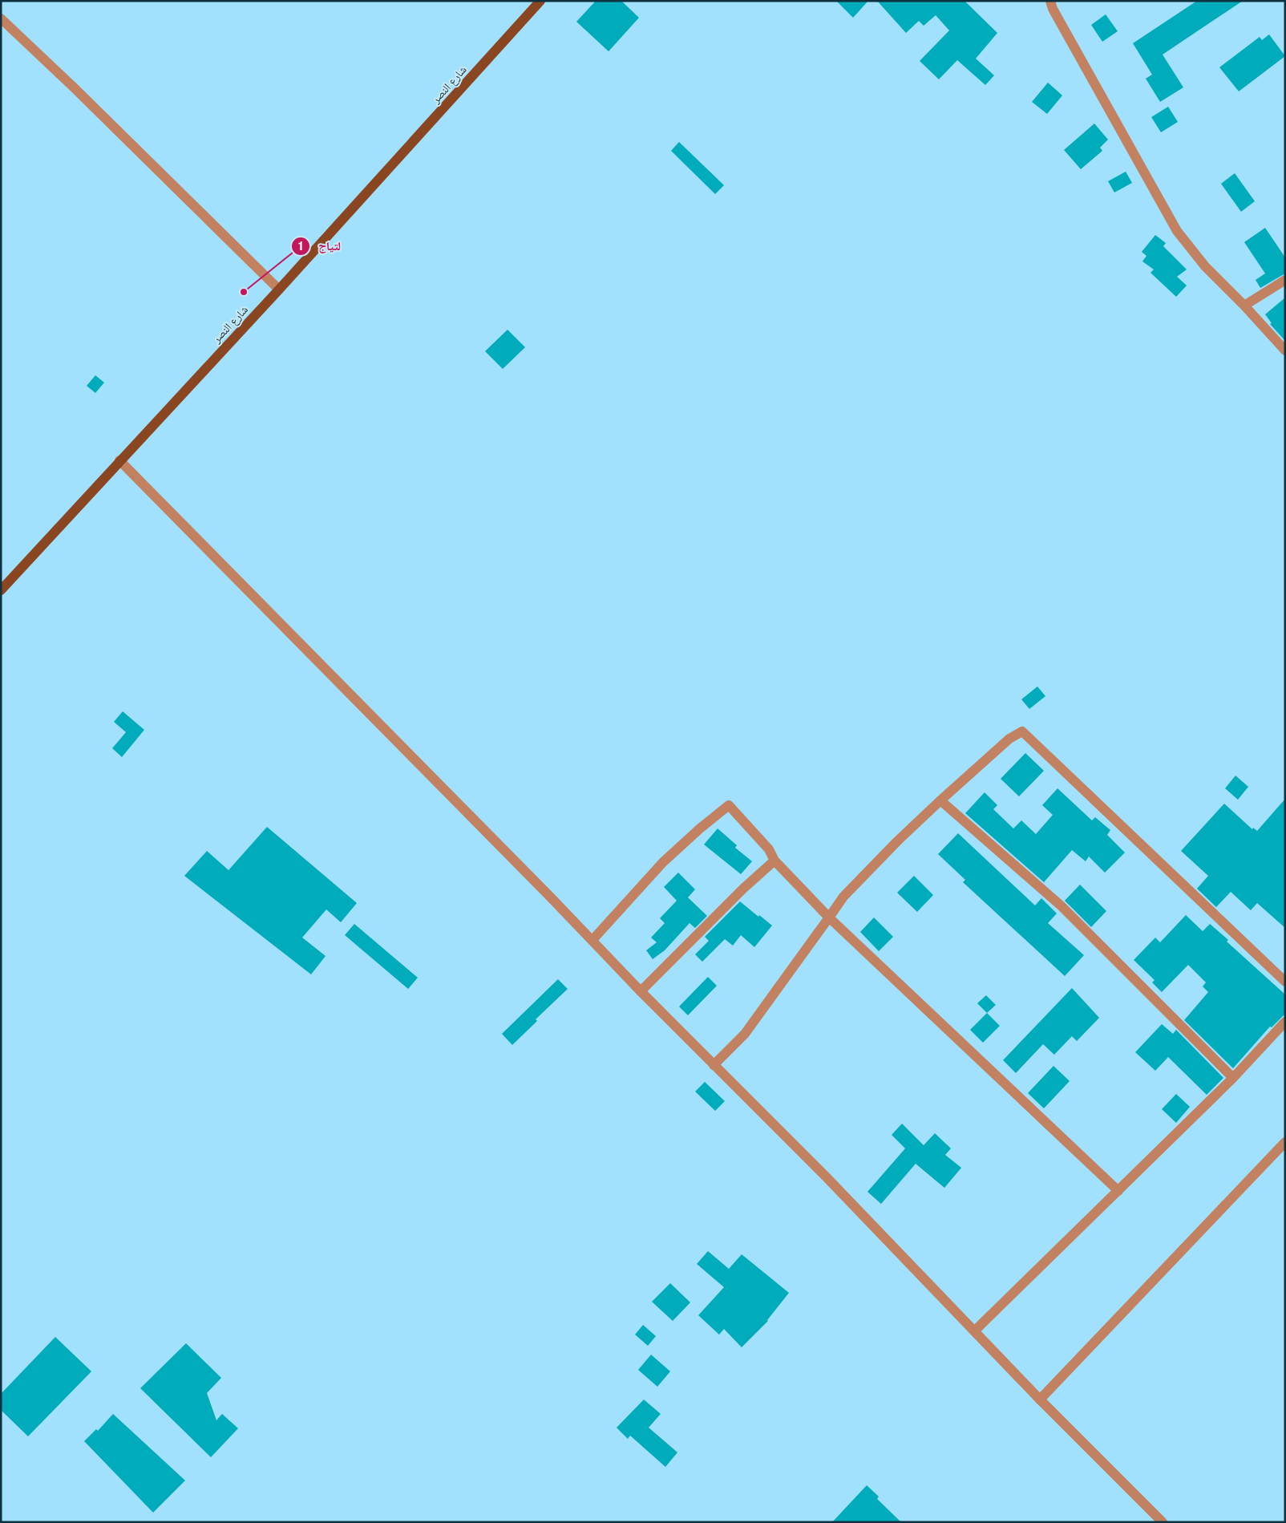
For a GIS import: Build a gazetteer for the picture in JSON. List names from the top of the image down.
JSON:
{
  "streets": {
    "main road": ["شارع النصر"]
  },
  "places": ["لتياج"]
}
